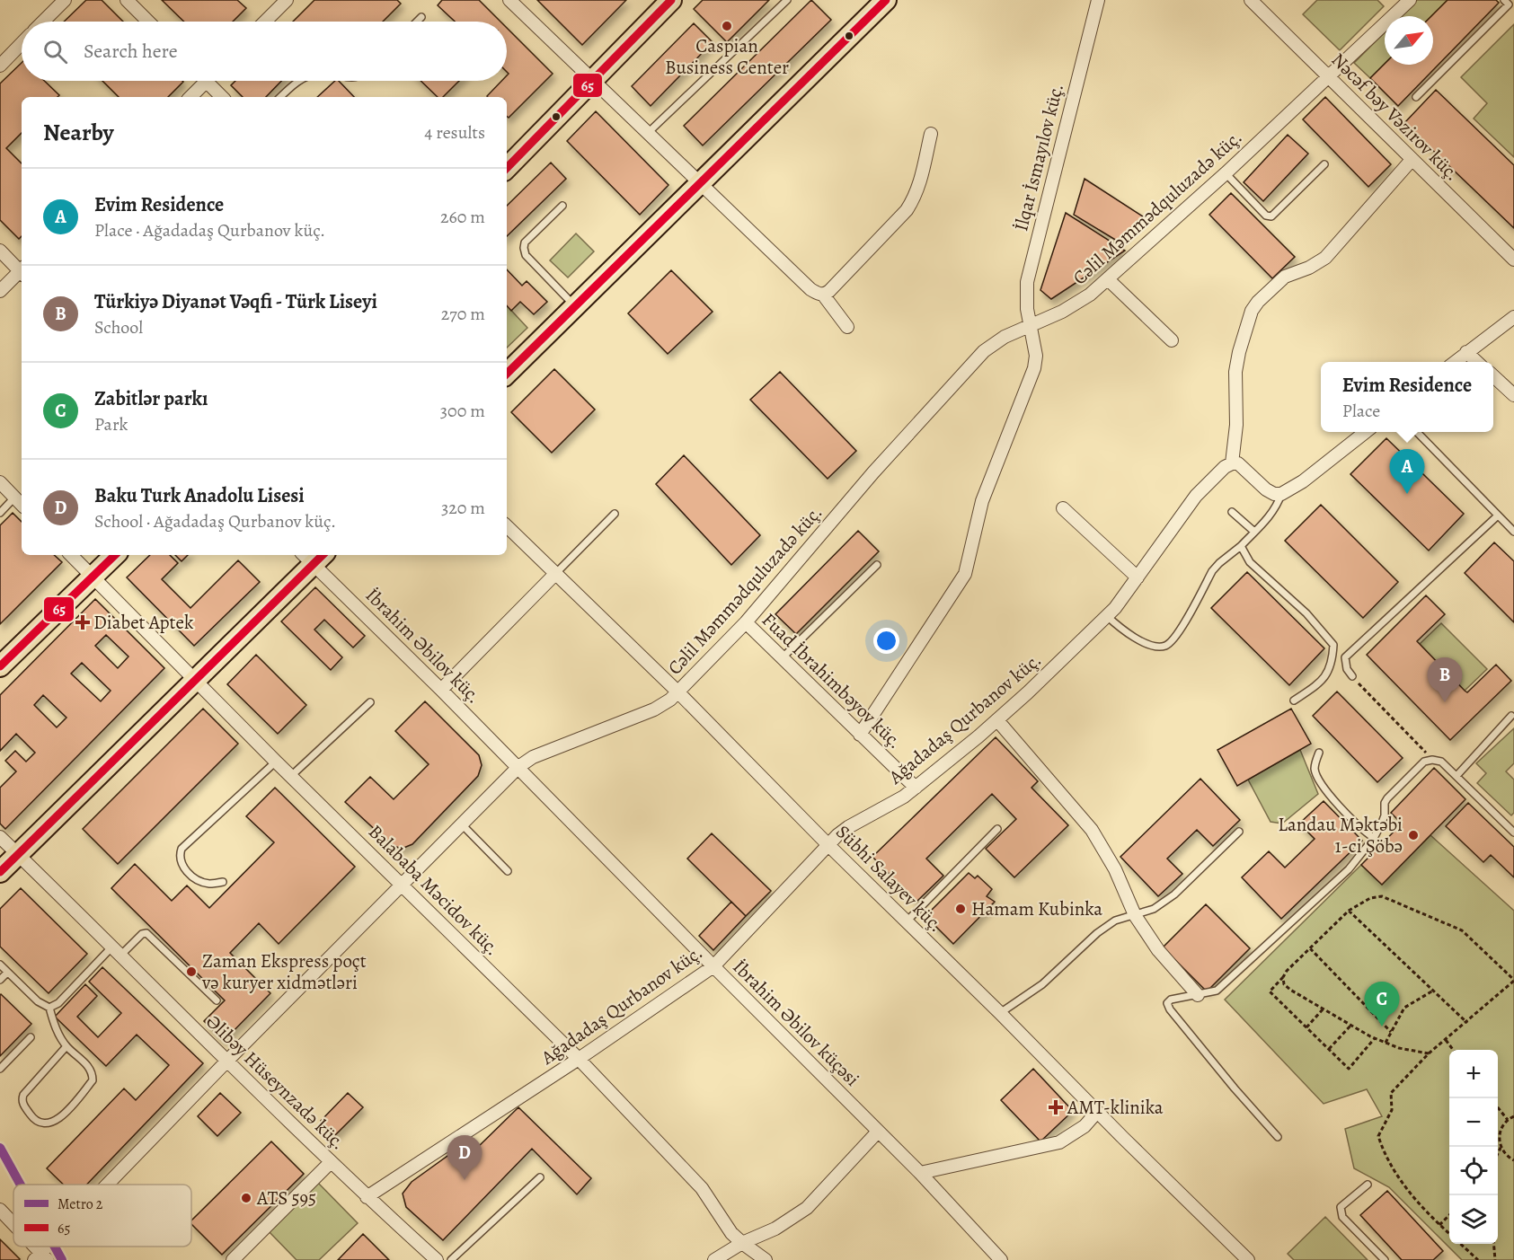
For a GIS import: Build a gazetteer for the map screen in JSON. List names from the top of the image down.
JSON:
{
  "streets": {
    "street": [
      "Nəcəf bəy Vəzirov küç.",
      "İlqar İsmayılov küç.",
      "Cəlil Məmmədquluzadə küç.",
      "İbrahim Əbilov küç.",
      "Fuad İbrahimbəyov küç.",
      "Ağadadaş Qurbanov küç.",
      "Sübhi Salayev küç.",
      "Balababa Məcidov küç.",
      "İbrahim Əbilov küçəsi",
      "Əlibəy Hüseynzadə küç."
    ]
  },
  "crossings": [
    ["Nəcəf bəy Vəzirov küç.", "Cəlil Məmmədquluzadə küç."],
    ["İlqar İsmayılov küç.", "Cəlil Məmmədquluzadə küç."],
    ["İlqar İsmayılov küç.", "Fuad İbrahimbəyov küç."],
    ["Cəlil Məmmədquluzadə küç.", "İbrahim Əbilov küç."],
    ["Cəlil Məmmədquluzadə küç.", "Fuad İbrahimbəyov küç."],
    ["Cəlil Məmmədquluzadə küç.", "Sübhi Salayev küç."],
    ["Cəlil Məmmədquluzadə küç.", "Balababa Məcidov küç."],
    ["Cəlil Məmmədquluzadə küç.", "İbrahim Əbilov küçəsi"],
    ["Cəlil Məmmədquluzadə küç.", "Əlibəy Hüseynzadə küç."],
    ["İbrahim Əbilov küç.", "İbrahim Əbilov küçəsi"],
    ["Fuad İbrahimbəyov küç.", "Ağadadaş Qurbanov küç."],
    ["Ağadadaş Qurbanov küç.", "Sübhi Salayev küç."],
    ["Ağadadaş Qurbanov küç.", "Balababa Məcidov küç."],
    ["Ağadadaş Qurbanov küç.", "İbrahim Əbilov küçəsi"],
    ["Ağadadaş Qurbanov küç.", "Əlibəy Hüseynzadə küç."]
  ],
  "places": {
    "other": [
      "Caspian Business Center",
      "Landau Məktəbi 1-ci Şöbə",
      "Hamam Kubinka",
      "Zaman Ekspress poçt və kuryer xidmətləri",
      "ATS 595"
    ],
    "health": ["Diabet Aptek", "AMT-klinika"]
  },
  "lines": ["transit line 65", "metro line 2"],
  "legend": ["Metro 2", "65"],
  "north": "top right",
  "page": {
    "search": "Search here",
    "heading": ["Nearby", "4 results"],
    "list": [
      {
        "mark": "A",
        "name": "Evim Residence",
        "note": "Place · Ağadadaş Qurbanov küç.",
        "value": "260 m"
      },
      {
        "mark": "B",
        "name": "Türkiyə Diyanət Vəqfi - Türk Liseyi",
        "note": "School",
        "value": "270 m"
      },
      {
        "mark": "C",
        "name": "Zabitlər parkı",
        "note": "Park",
        "value": "300 m"
      },
      {
        "mark": "D",
        "name": "Baku Turk Anadolu Lisesi",
        "note": "School · Ağadadaş Qurbanov küç.",
        "value": "320 m"
      }
    ],
    "popup": ["Evim Residence", "Place"],
    "pins": [
      "A",
      "B",
      "C",
      "D"
    ],
    "map_buttons": ["+", "−"]
  }
}
